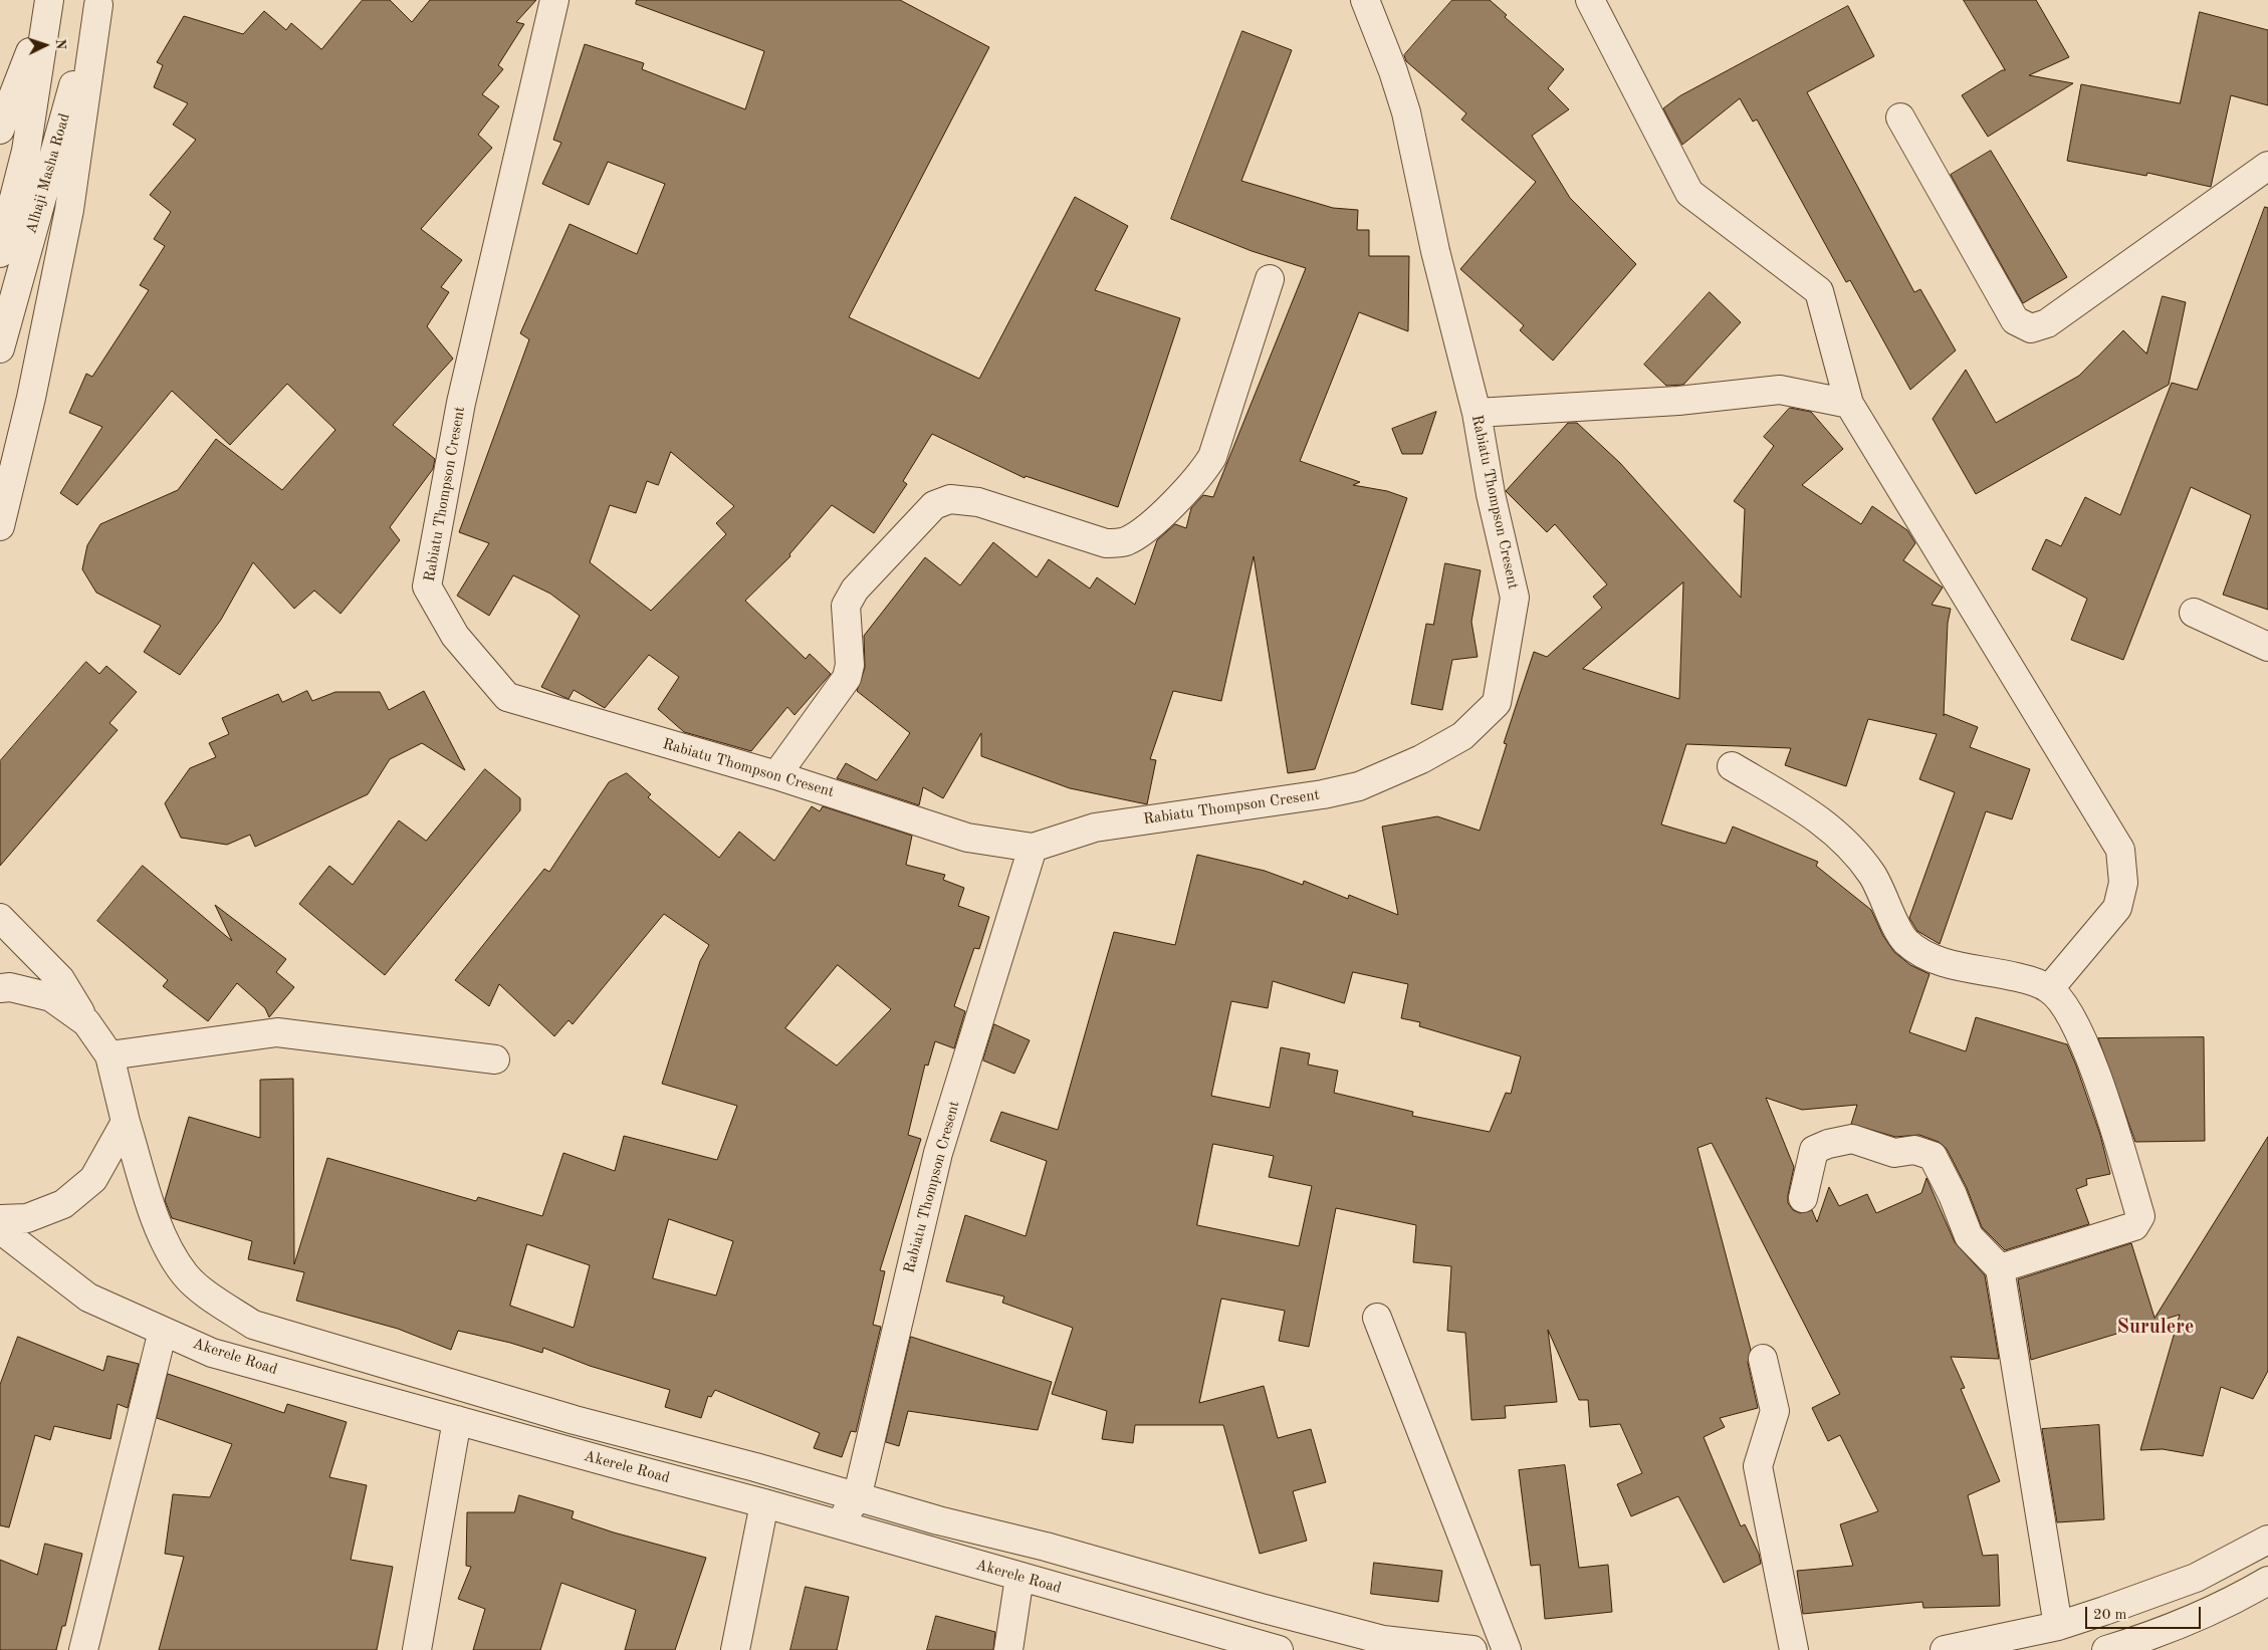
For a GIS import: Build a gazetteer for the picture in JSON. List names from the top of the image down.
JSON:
{
  "streets": {
    "street": ["Alhaji Masha Road", "Rabiatu Thompson Cresent", "Akerele Road"]
  },
  "crossings": [
    ["Rabiatu Thompson Cresent", "Akerele Road"]
  ],
  "districts": ["Surulere"],
  "scale_bar": "20 m",
  "north": "right"
}
